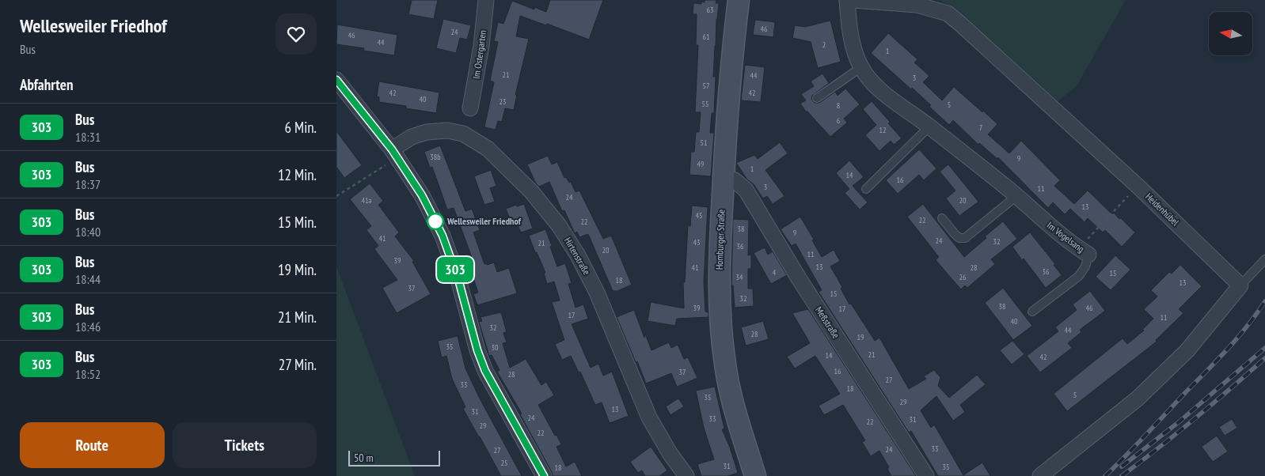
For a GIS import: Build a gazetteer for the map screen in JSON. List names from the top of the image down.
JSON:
{
  "streets": {
    "main road": ["Homburger Straße"],
    "street": [
      "Im Ostergarten",
      "Heidenhübel",
      "Im Vogelsang",
      "Hirtenstraße",
      "Meßstraße"
    ]
  },
  "crossings": [
    ["Homburger Straße", "Meßstraße"]
  ],
  "places": ["Wellesweiler Friedhof"],
  "lines": ["bus line 303"],
  "house_numbers": [
    "63",
    "46",
    "24",
    "46",
    "61",
    "44",
    "2",
    "1",
    "21",
    "44",
    "3",
    "57",
    "42",
    "42",
    "40",
    "23",
    "55",
    "5",
    "8",
    "6",
    "7",
    "12",
    "51",
    "38b",
    "9",
    "49",
    "1",
    "14",
    "16",
    "3",
    "11",
    "24",
    "41a",
    "20",
    "13",
    "45",
    "22",
    "22",
    "38",
    "9",
    "41",
    "24",
    "32",
    "43",
    "21",
    "36",
    "20",
    "11",
    "39",
    "13",
    "41",
    "28",
    "36",
    "4",
    "15",
    "34",
    "26",
    "18",
    "13",
    "37",
    "15",
    "32",
    "38",
    "39",
    "46",
    "17",
    "17",
    "11",
    "40",
    "32",
    "44",
    "28",
    "19",
    "35",
    "30",
    "21",
    "14",
    "42",
    "16",
    "37",
    "28",
    "27",
    "33",
    "18",
    "5",
    "35",
    "29",
    "13",
    "31",
    "24",
    "33",
    "31",
    "22",
    "29",
    "22",
    "33",
    "24",
    "27",
    "25",
    "31",
    "35",
    "18"
  ],
  "scale_bar": "50 m",
  "north": "left",
  "page": {
    "heading": [
      ["Wellesweiler Friedhof", "Bus"],
      "Abfahrten"
    ],
    "on_map": "303",
    "list": [
      {
        "mark": "303",
        "name": "Bus",
        "note": "18:31",
        "value": "6 Min."
      },
      {
        "mark": "303",
        "name": "Bus",
        "note": "18:37",
        "value": "12 Min."
      },
      {
        "mark": "303",
        "name": "Bus",
        "note": "18:40",
        "value": "15 Min."
      },
      {
        "mark": "303",
        "name": "Bus",
        "note": "18:44",
        "value": "19 Min."
      },
      {
        "mark": "303",
        "name": "Bus",
        "note": "18:46",
        "value": "21 Min."
      },
      {
        "mark": "303",
        "name": "Bus",
        "note": "18:52",
        "value": "27 Min."
      }
    ],
    "buttons": ["Route", "Tickets"],
    "scale": "50 m"
  }
}
